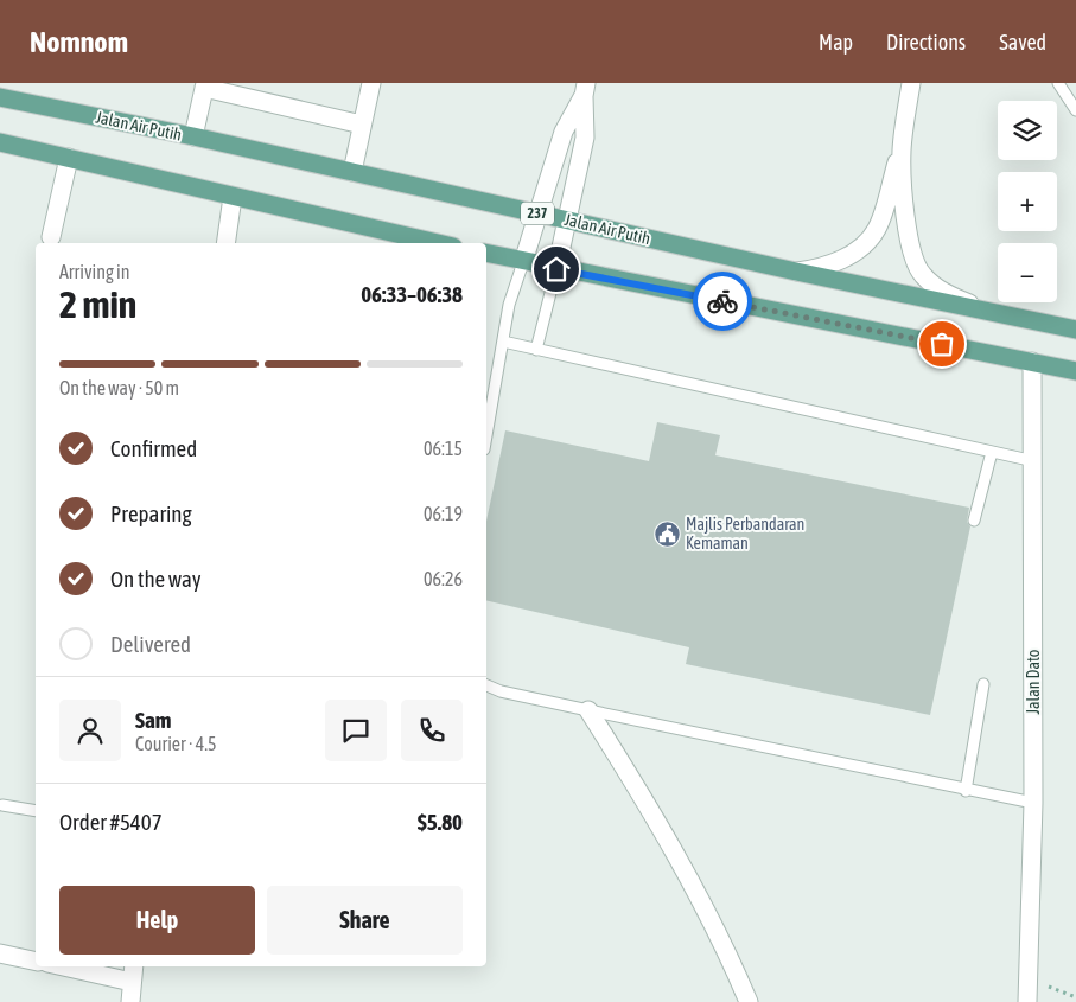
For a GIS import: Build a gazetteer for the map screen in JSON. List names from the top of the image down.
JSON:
{
  "streets": {
    "main road": ["Jalan Air Putih", "237"],
    "street": ["Jalan Dato"]
  },
  "places": {
    "public building": ["Majlis Perbandaran Kemaman"]
  },
  "page": {
    "header": "Nomnom",
    "nav": ["Map", "Directions", "Saved"],
    "map_buttons": ["+", "−"],
    "heading": ["2 min", "Arriving in", "06:33–06:38"],
    "panel": [
      "Sam",
      "Courier · 4.5",
      "Order #5407",
      "$5.80"
    ],
    "bar": "On the way · 50 m",
    "list": [
      ["Confirmed", "06:15"],
      ["Preparing", "06:19"],
      ["On the way", "06:26"],
      "Delivered"
    ],
    "buttons": ["Help", "Share"]
  }
}
